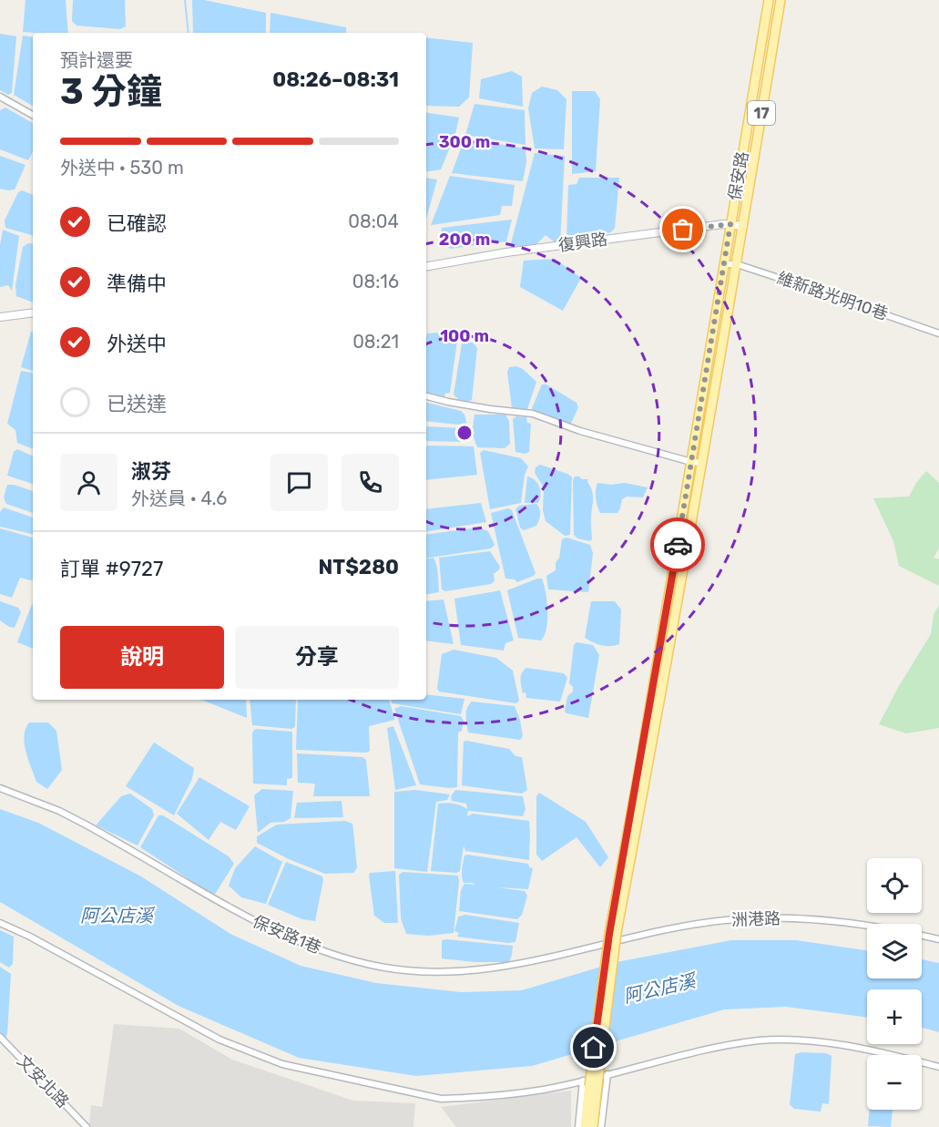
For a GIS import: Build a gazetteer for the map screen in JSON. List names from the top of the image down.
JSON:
{
  "streets": {
    "main road": ["17", "保安路"],
    "street": [
      "復興路",
      "維新路光明10巷",
      "洲港路",
      "保安路1巷",
      "文安北路"
    ]
  },
  "crossings": [
    ["17", "保安路"],
    ["保安路", "復興路"],
    ["保安路", "維新路光明10巷"],
    ["洲港路", "保安路1巷"]
  ],
  "water": ["阿公店溪"],
  "page": {
    "heading": ["3 分鐘", "預計還要", "08:26–08:31"],
    "panel": [
      "淑芬",
      "外送員 · 4.6",
      "訂單 #9727",
      "NT$280"
    ],
    "bar": "外送中 · 530 m",
    "list": [
      ["已確認", "08:04"],
      ["準備中", "08:16"],
      ["外送中", "08:21"],
      "已送達"
    ],
    "buttons": ["說明", "分享"],
    "map_buttons": ["+", "−"]
  },
  "rings": ["300 m", "200 m", "100 m"]
}
